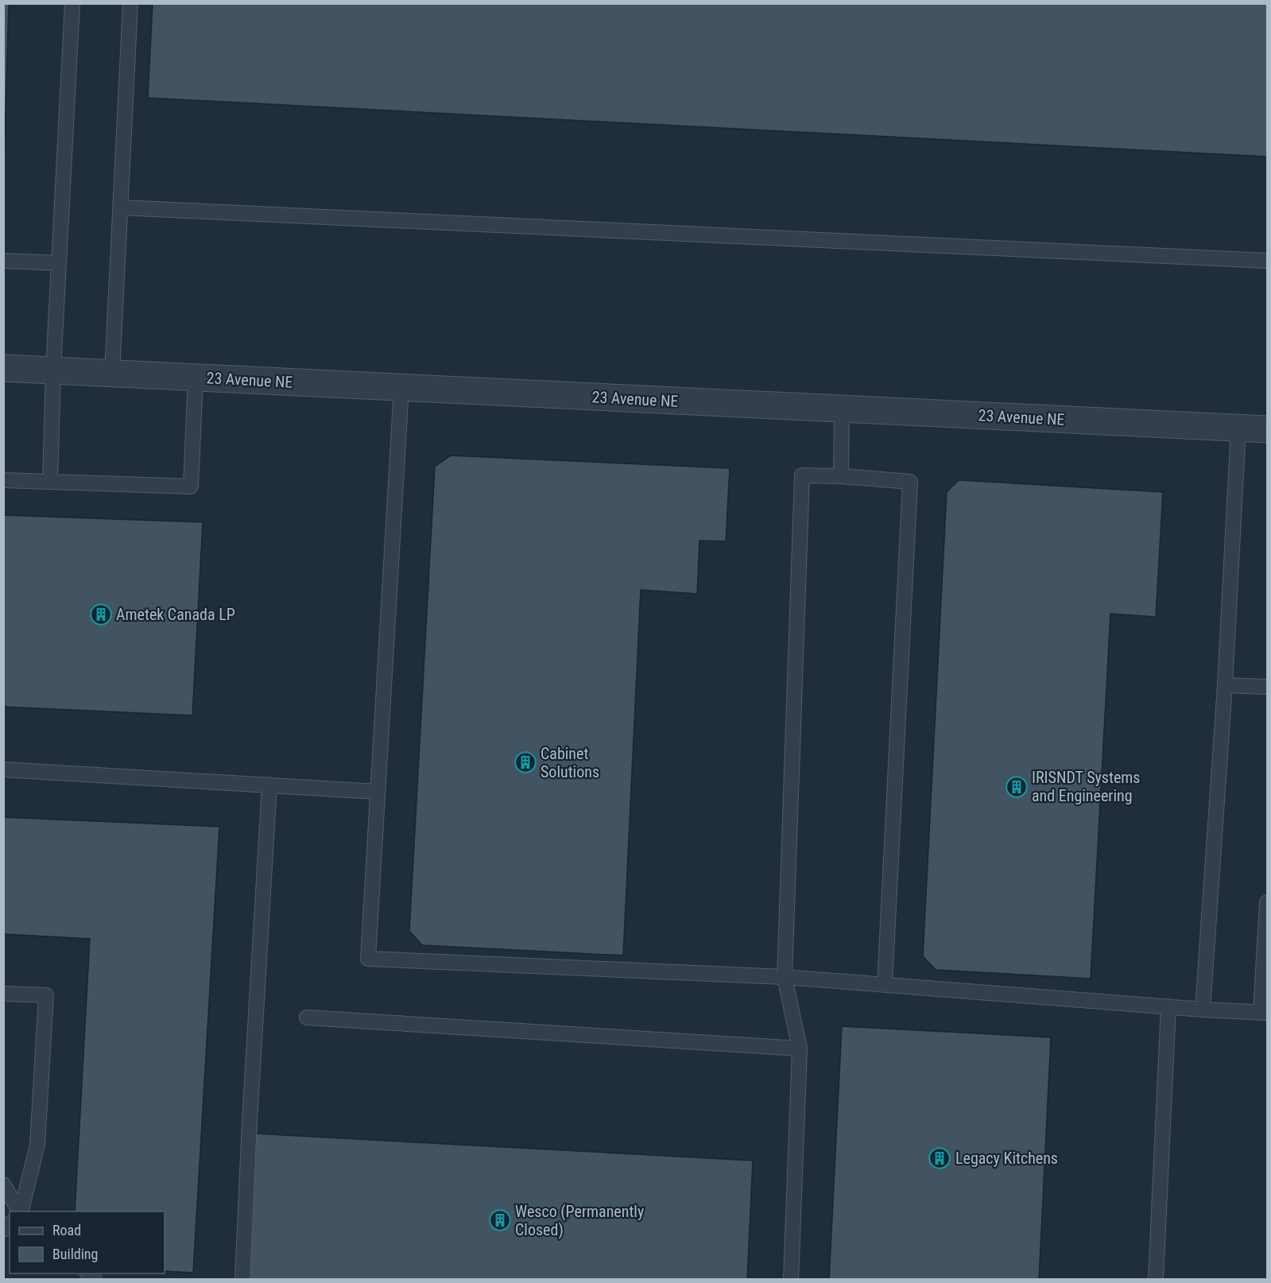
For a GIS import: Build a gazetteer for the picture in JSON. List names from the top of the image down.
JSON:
{
  "streets": {
    "street": ["23 Avenue NE"]
  },
  "places": {
    "building": [
      "Ametek Canada LP",
      "Cabinet Solutions",
      "IRISNDT Systems and Engineering",
      "Legacy Kitchens",
      "Wesco (Permanently Closed)"
    ]
  },
  "legend": ["Road", "Building"]
}
